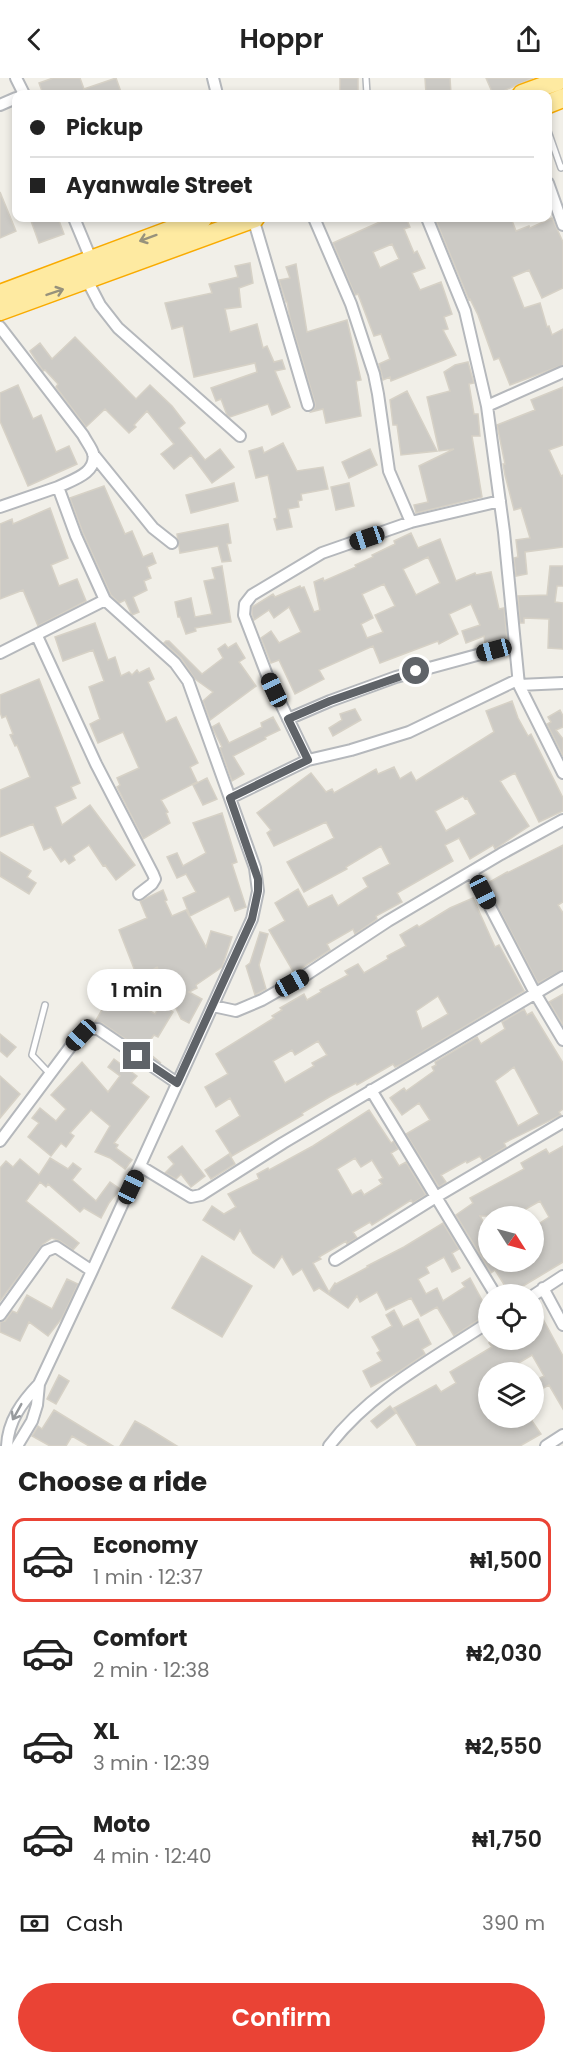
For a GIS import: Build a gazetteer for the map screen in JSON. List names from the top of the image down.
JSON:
{
  "north": "bottom right",
  "page": {
    "header": "Hoppr",
    "banner": ["Pickup", "Ayanwale Street"],
    "bubble": "1 min",
    "heading": "Choose a ride",
    "list": [
      {
        "name": "Economy",
        "note": "1 min · 12:37",
        "value": "₦1,500"
      },
      {
        "name": "Comfort",
        "note": "2 min · 12:38",
        "value": "₦2,030"
      },
      {
        "name": "XL",
        "note": "3 min · 12:39",
        "value": "₦2,550"
      },
      {
        "name": "Moto",
        "note": "4 min · 12:40",
        "value": "₦1,750"
      }
    ],
    "pay": ["Cash", "390 m"],
    "buttons": "Confirm"
  }
}
